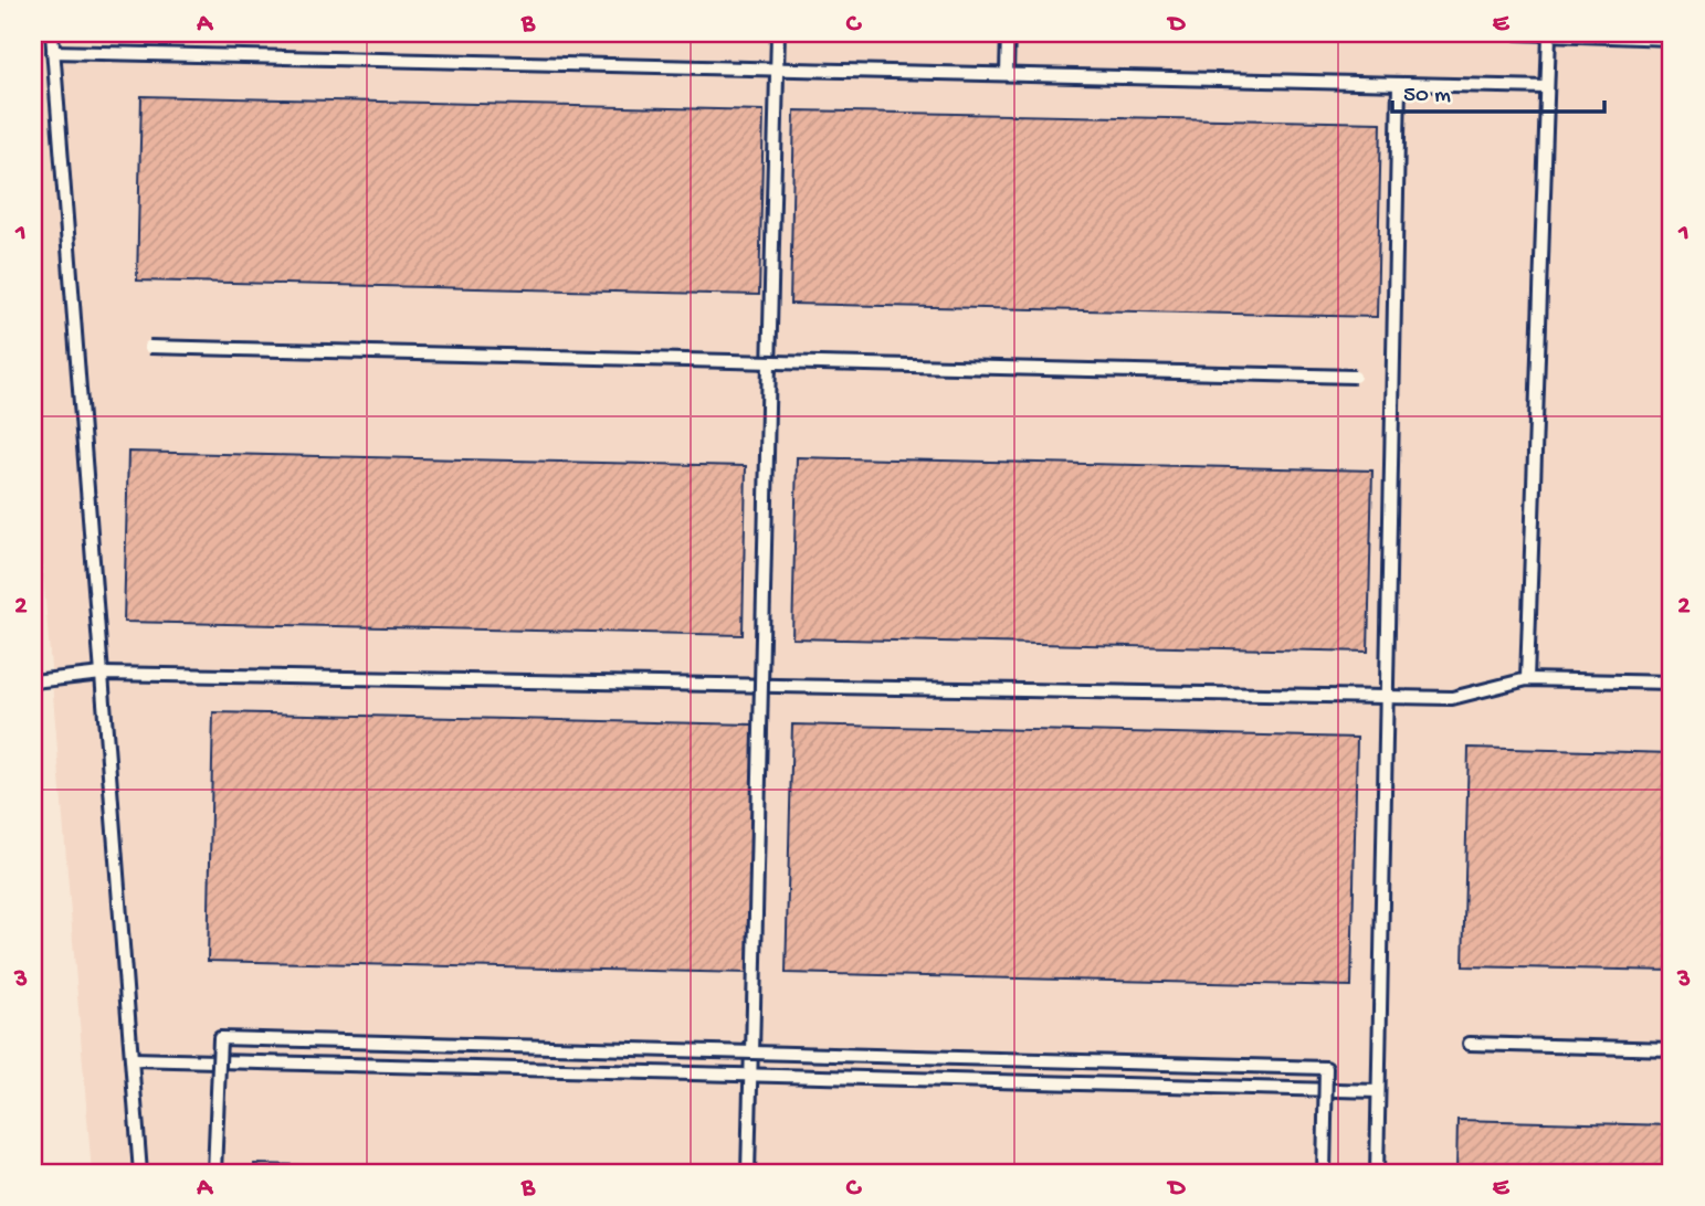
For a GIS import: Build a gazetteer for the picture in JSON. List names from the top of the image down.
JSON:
{
  "scale_bar": "50 m",
  "grid": {
    "columns": [
      "A",
      "B",
      "C",
      "D",
      "E"
    ],
    "rows": ["1", "2", "3"]
  }
}
